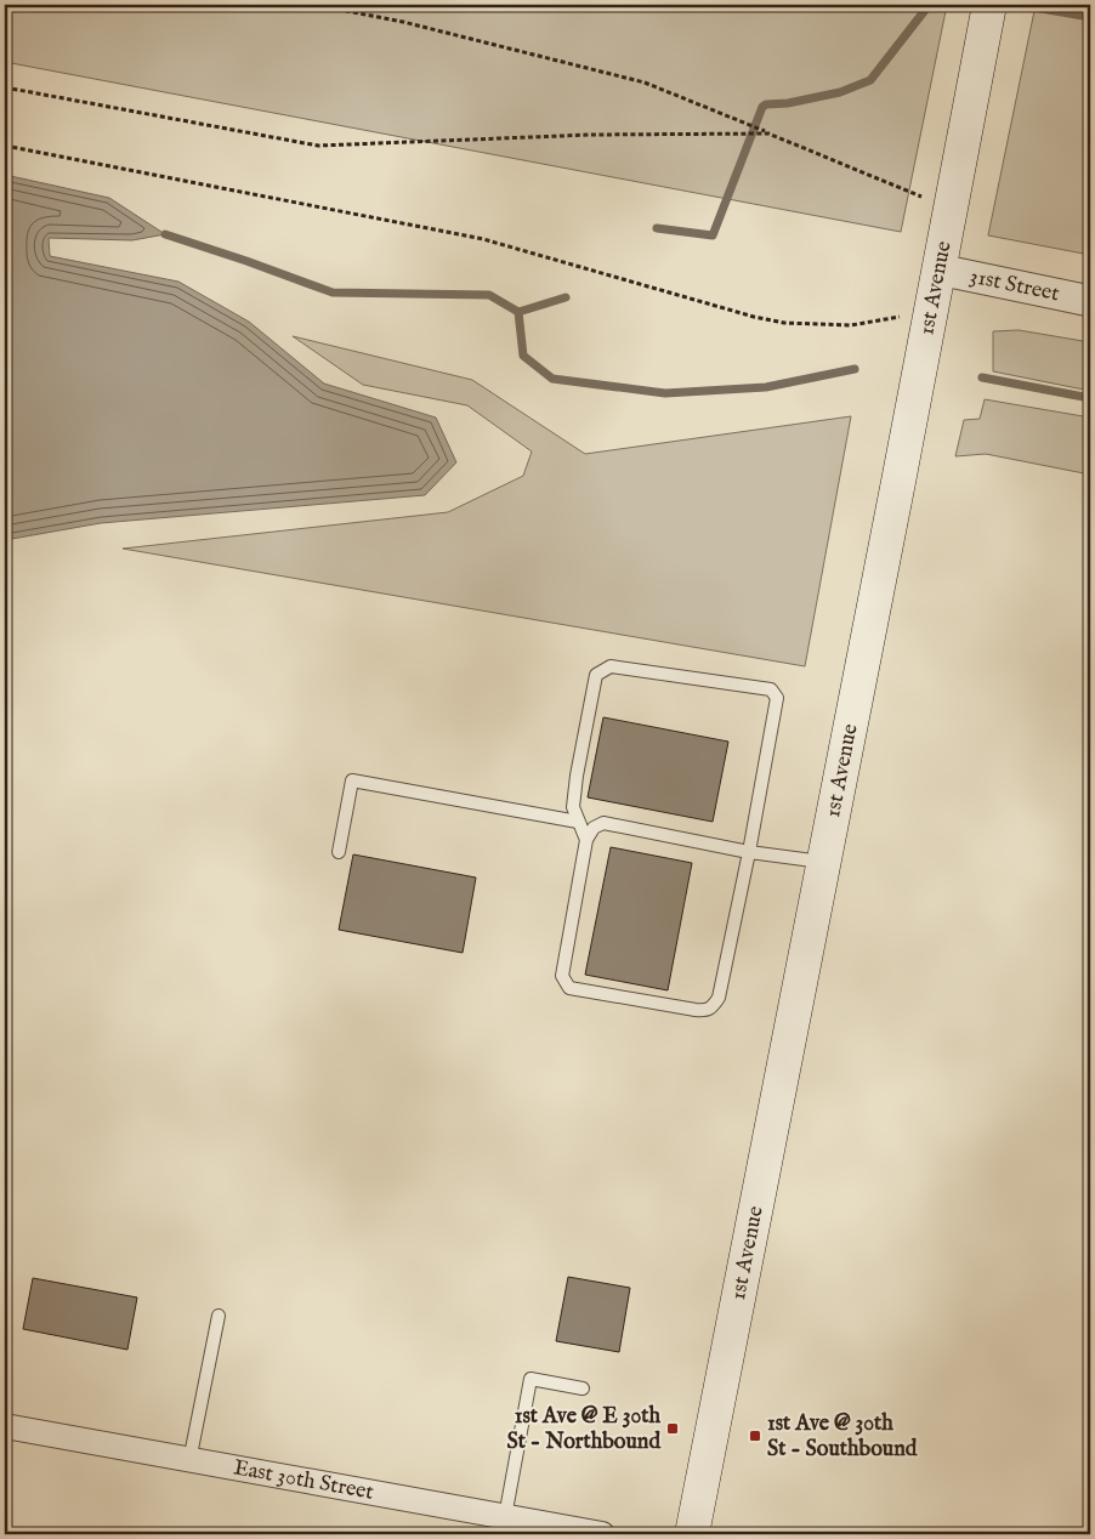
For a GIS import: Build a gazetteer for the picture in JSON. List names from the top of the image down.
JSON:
{
  "streets": {
    "main road": ["1st Avenue"],
    "street": ["31st Street", "East 30th Street"]
  },
  "crossings": [
    ["31st Street", "1st Avenue"]
  ],
  "places": {
    "transit": ["1st Ave @ E 30th St - Northbound", "1st Ave @ 30th St - Southbound"]
  }
}
